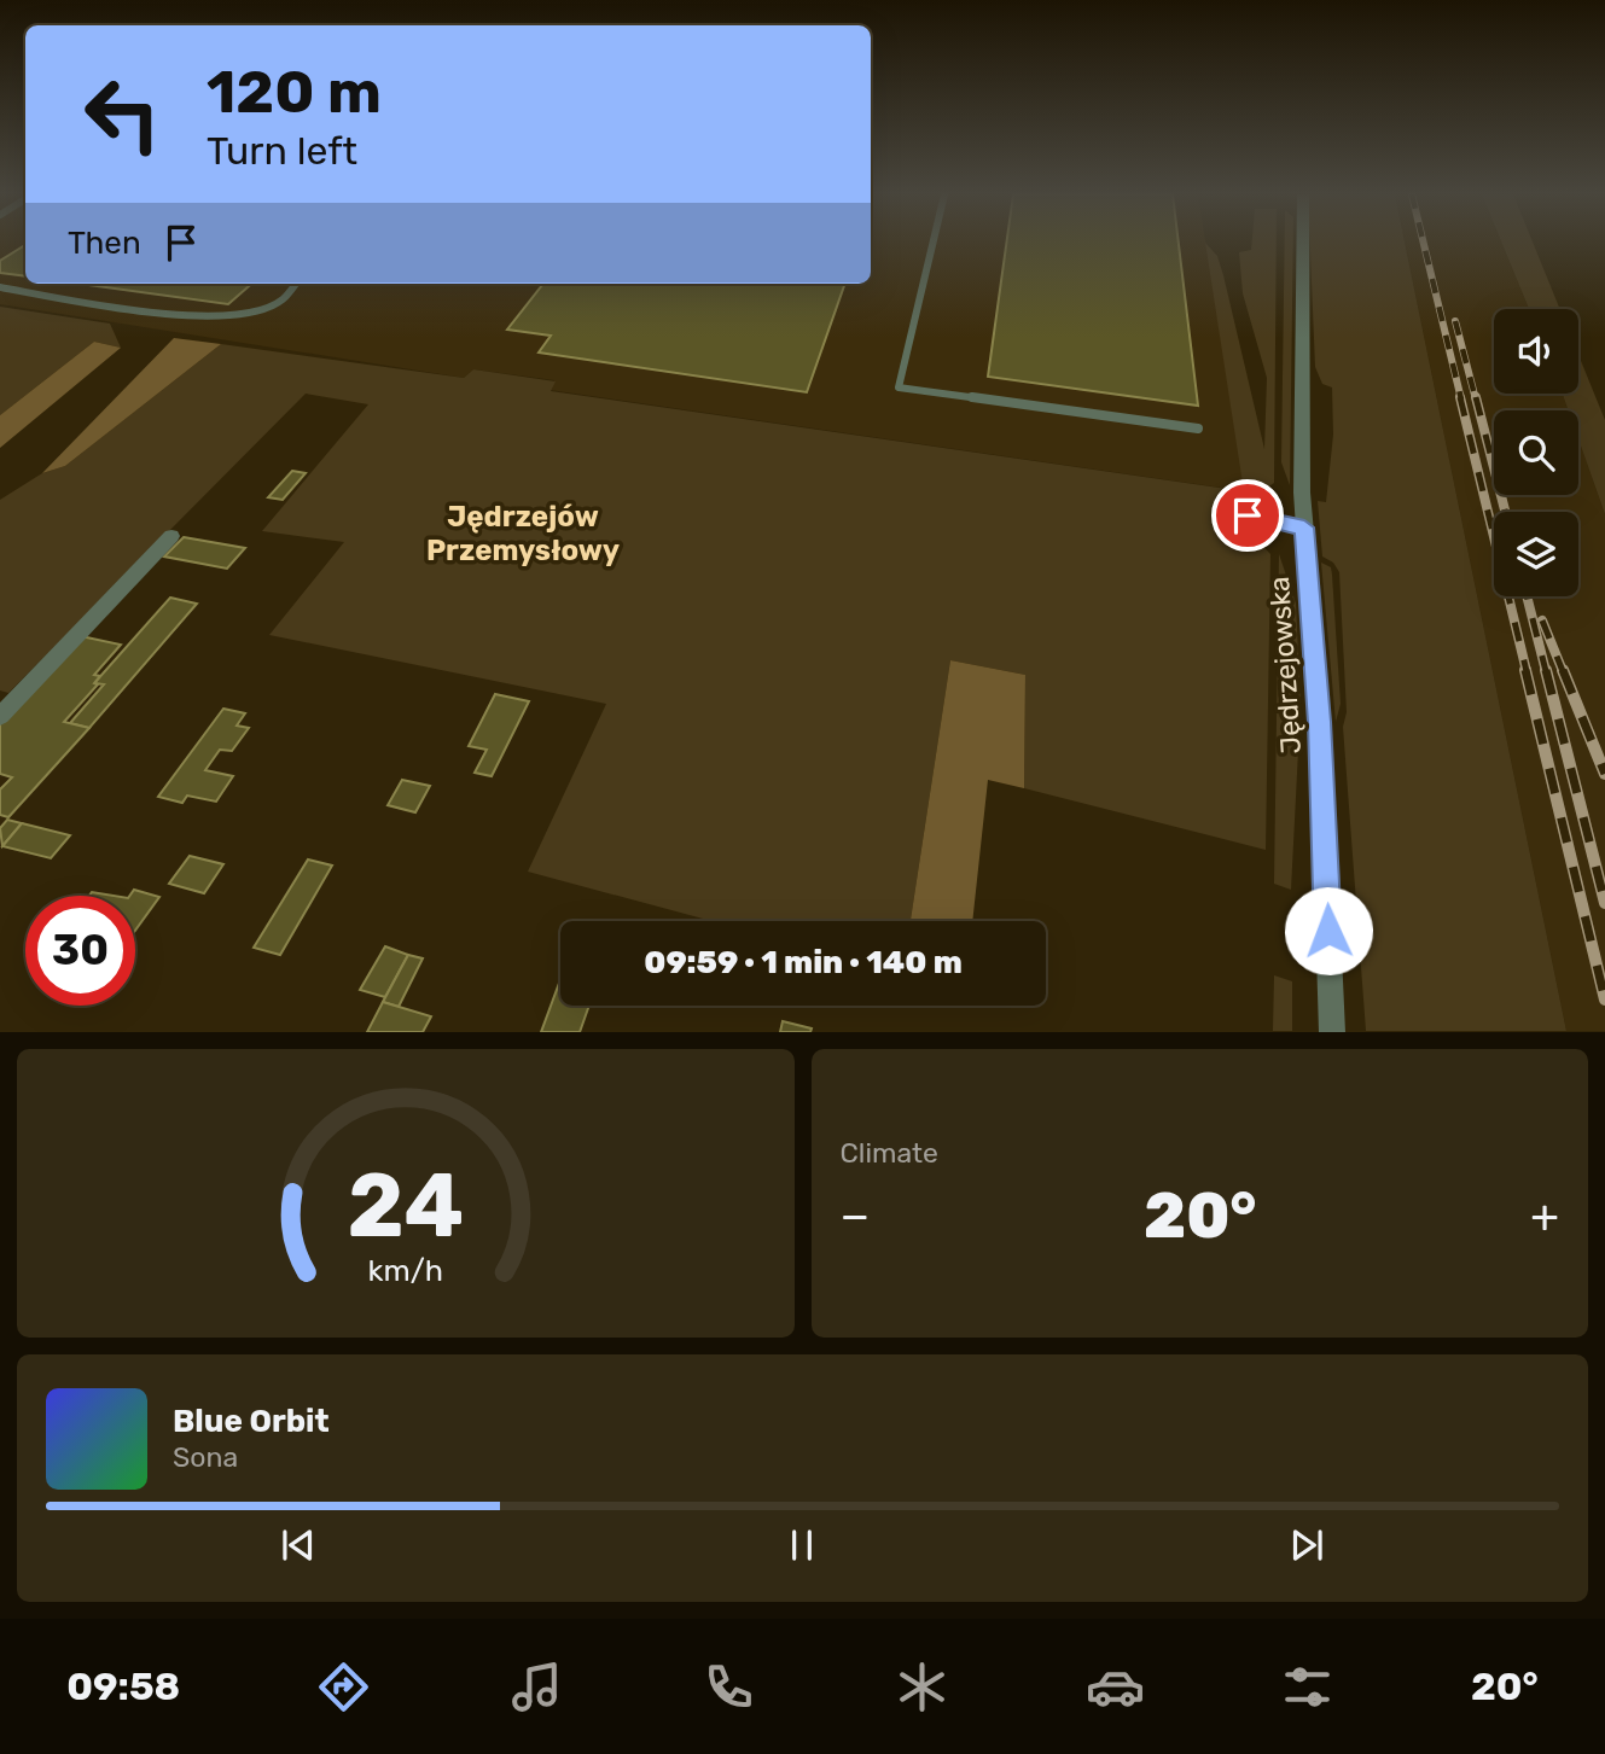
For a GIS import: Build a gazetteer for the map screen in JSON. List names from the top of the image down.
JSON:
{
  "streets": {
    "street": ["Jędrzejowska"]
  },
  "districts": ["Jędrzejów Przemysłowy"],
  "page": {
    "turn": ["120 m", "Turn left"],
    "then": "Then",
    "limit": "30",
    "trip": "09:59 · 1 min · 140 m",
    "tile": "Climate",
    "heat": ["−", "20°", "+"],
    "song": ["Blue Orbit", "Sona"],
    "tabs": ["09:58", "20°"],
    "gauge": ["24", "km/h"]
  }
}
